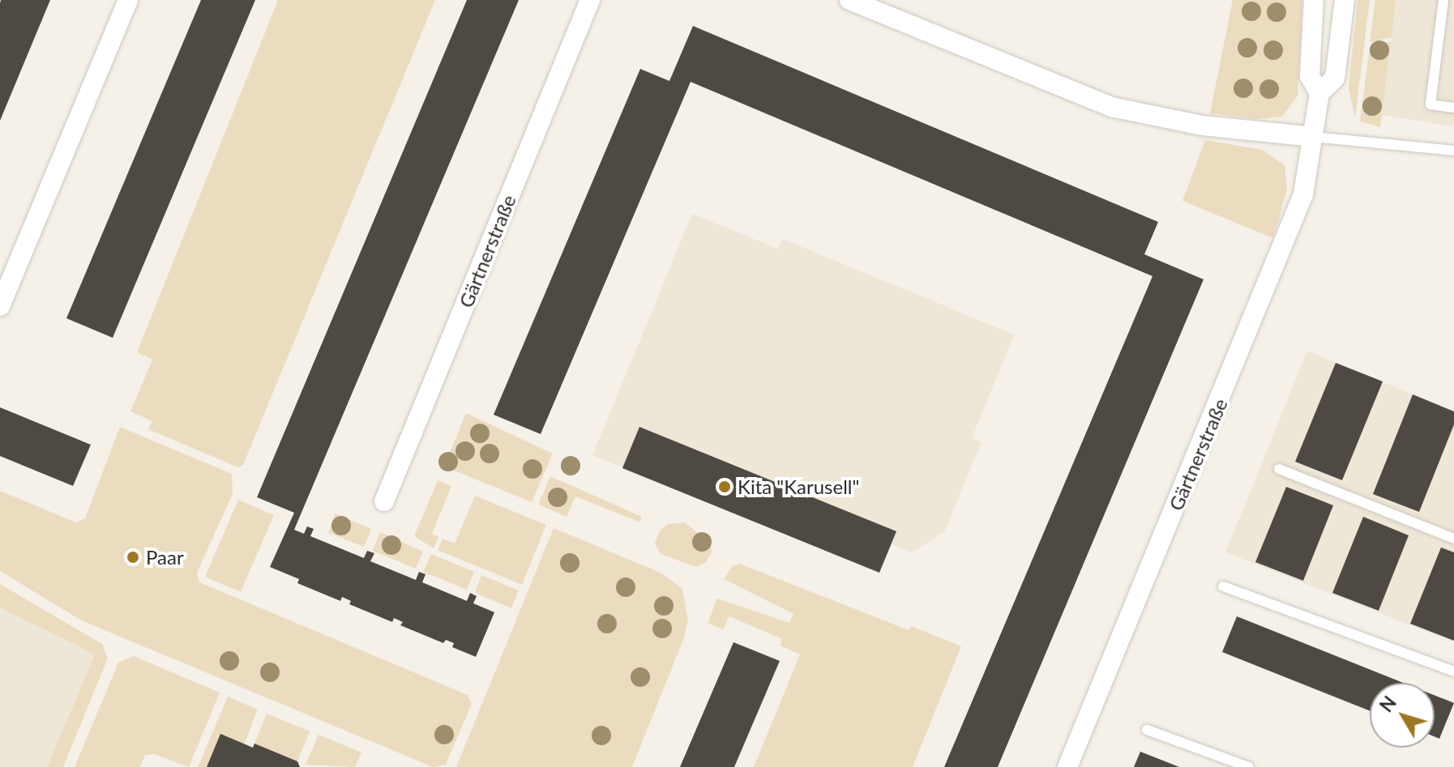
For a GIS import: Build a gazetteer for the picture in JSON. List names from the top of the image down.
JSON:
{
  "streets": {
    "street": ["Gärtnerstraße"]
  },
  "places": ["Kita \"Karusell\"", "Paar"],
  "north": "top left"
}
